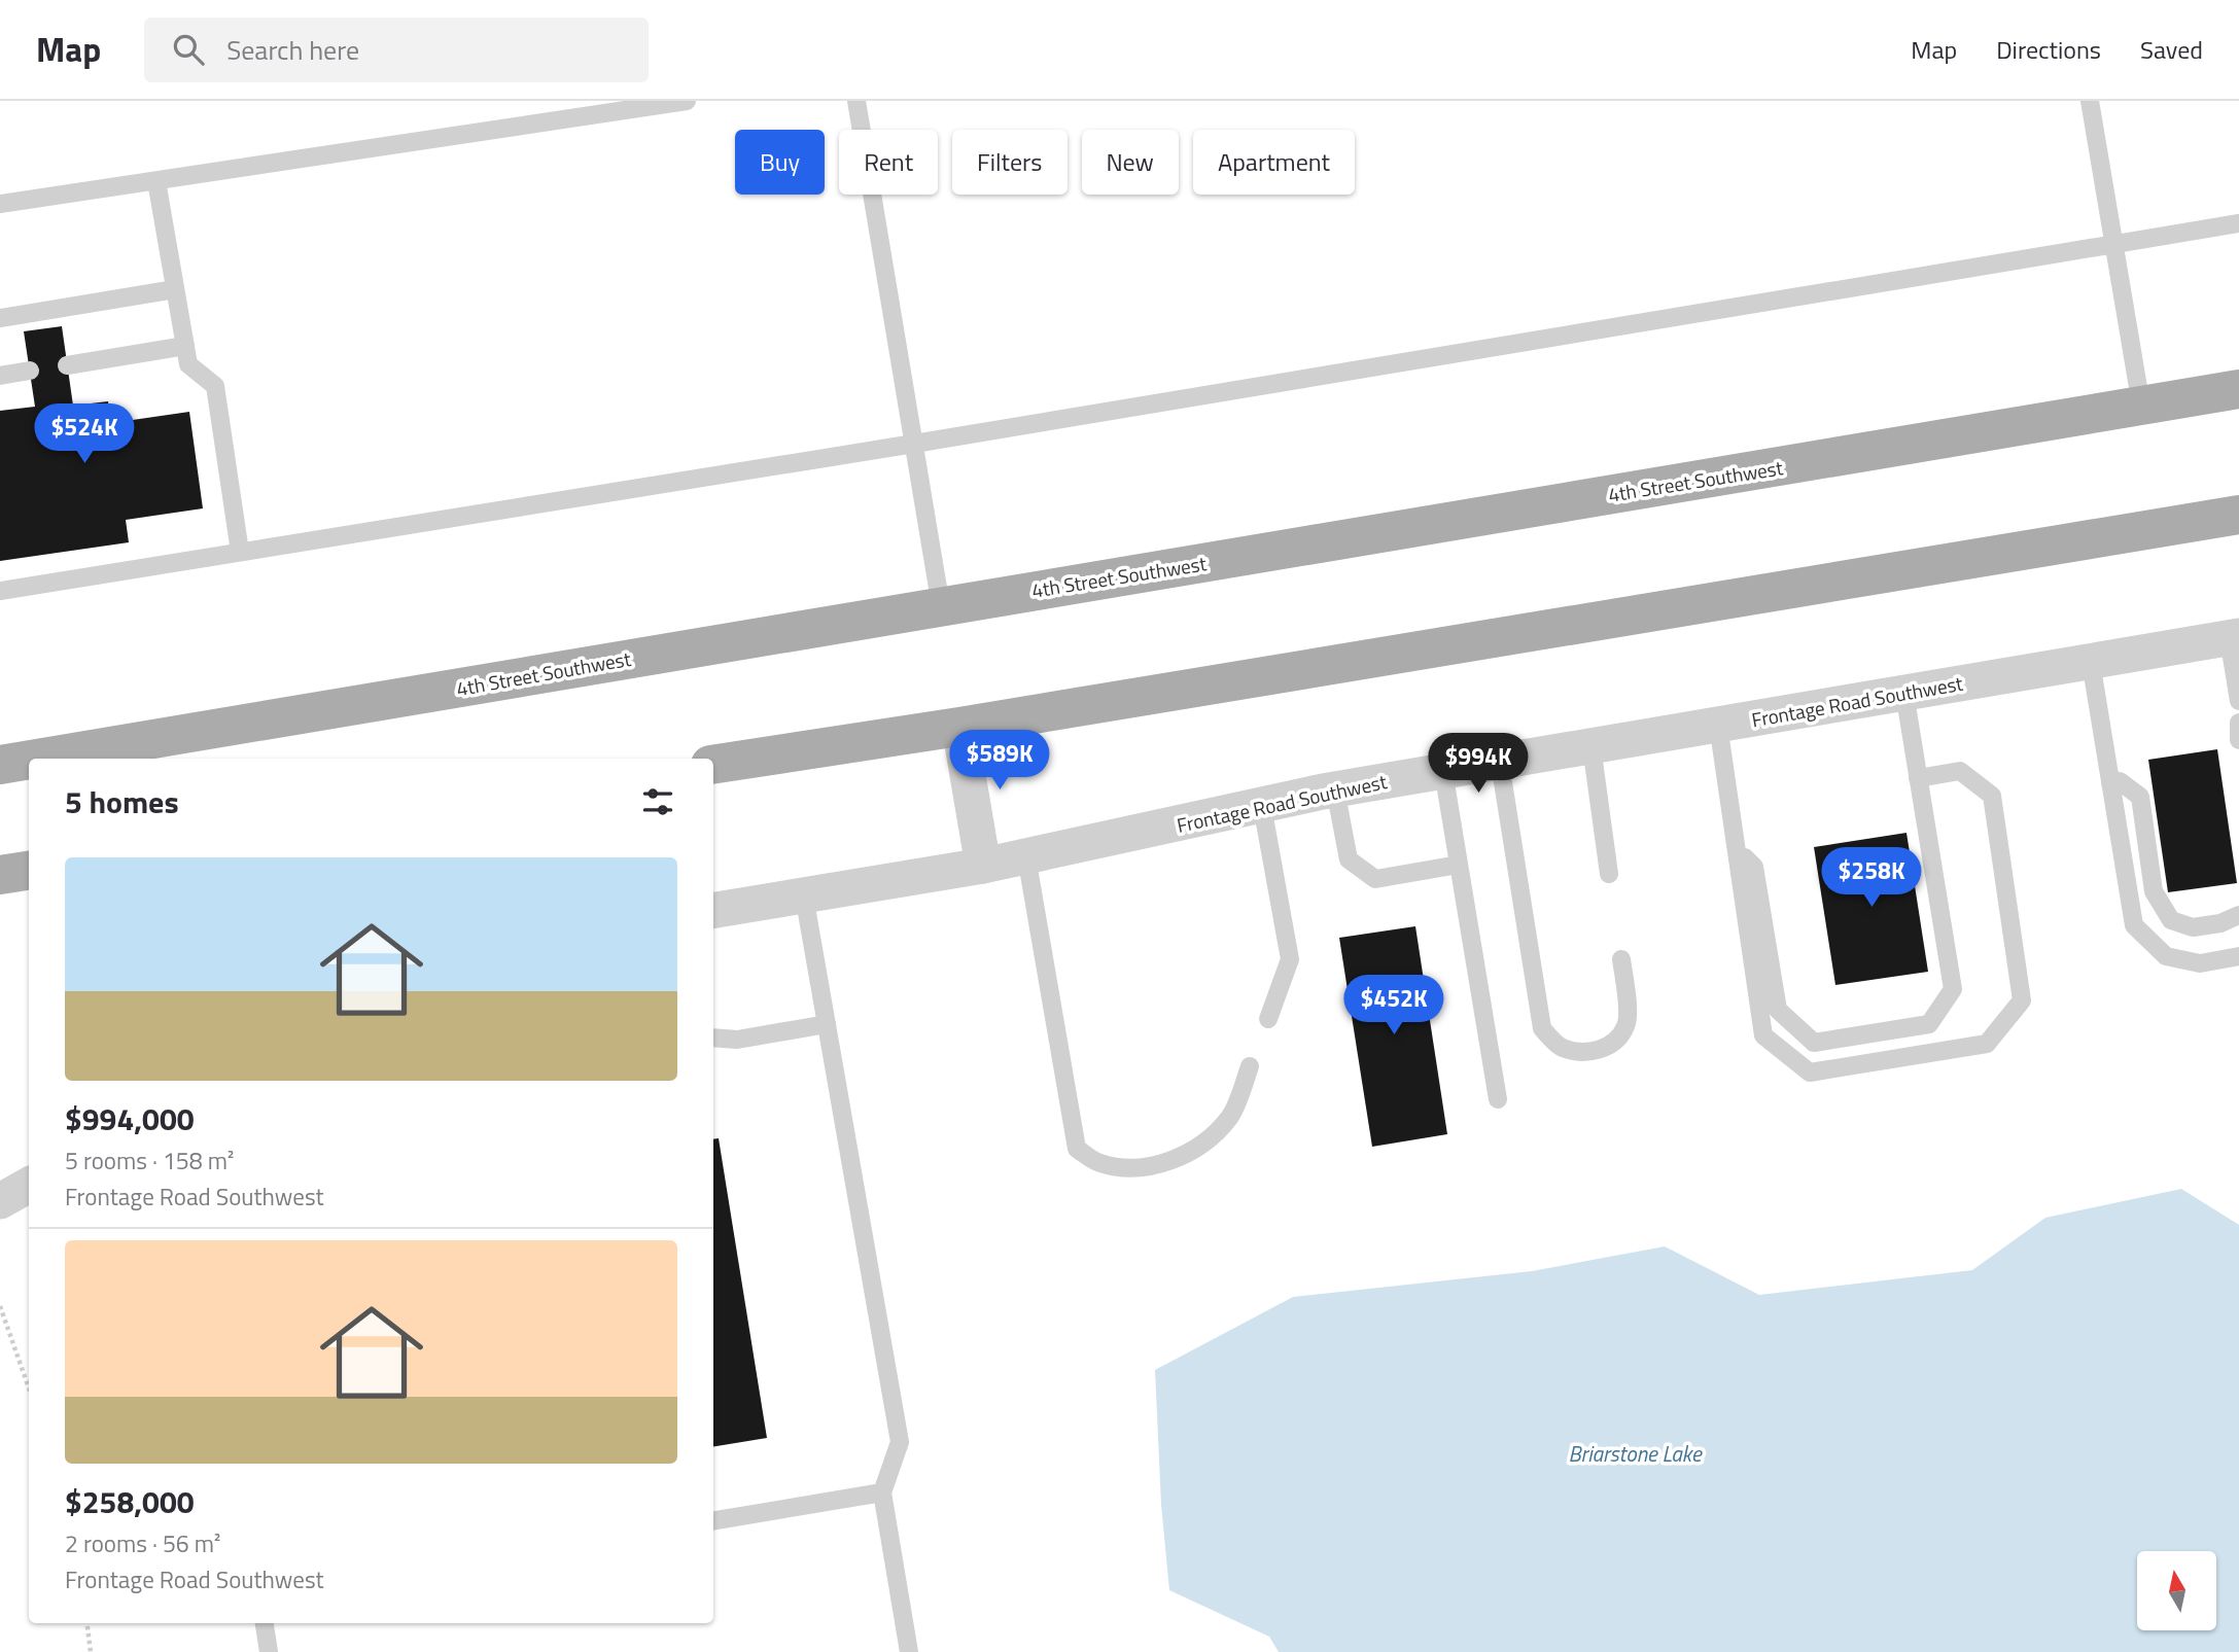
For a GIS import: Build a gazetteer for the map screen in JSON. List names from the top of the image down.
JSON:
{
  "streets": {
    "main road": ["4th Street Southwest"],
    "street": ["Frontage Road Southwest"]
  },
  "water": ["Briarstone Lake"],
  "north": "top",
  "page": {
    "header": "Map",
    "search": "Search here",
    "nav": ["Map", "Directions", "Saved"],
    "chip": [
      "Buy",
      "Rent",
      "Filters",
      "New",
      "Apartment"
    ],
    "price": [
      "$524K",
      "$589K",
      "$994K",
      "$258K",
      "$452K"
    ],
    "heading": "5 homes",
    "list": [
      {
        "name": "$994,000",
        "note": "5 rooms · 158 m² · Frontage Road Southwest"
      },
      {
        "name": "$258,000",
        "note": "2 rooms · 56 m² · Frontage Road Southwest"
      }
    ]
  }
}
